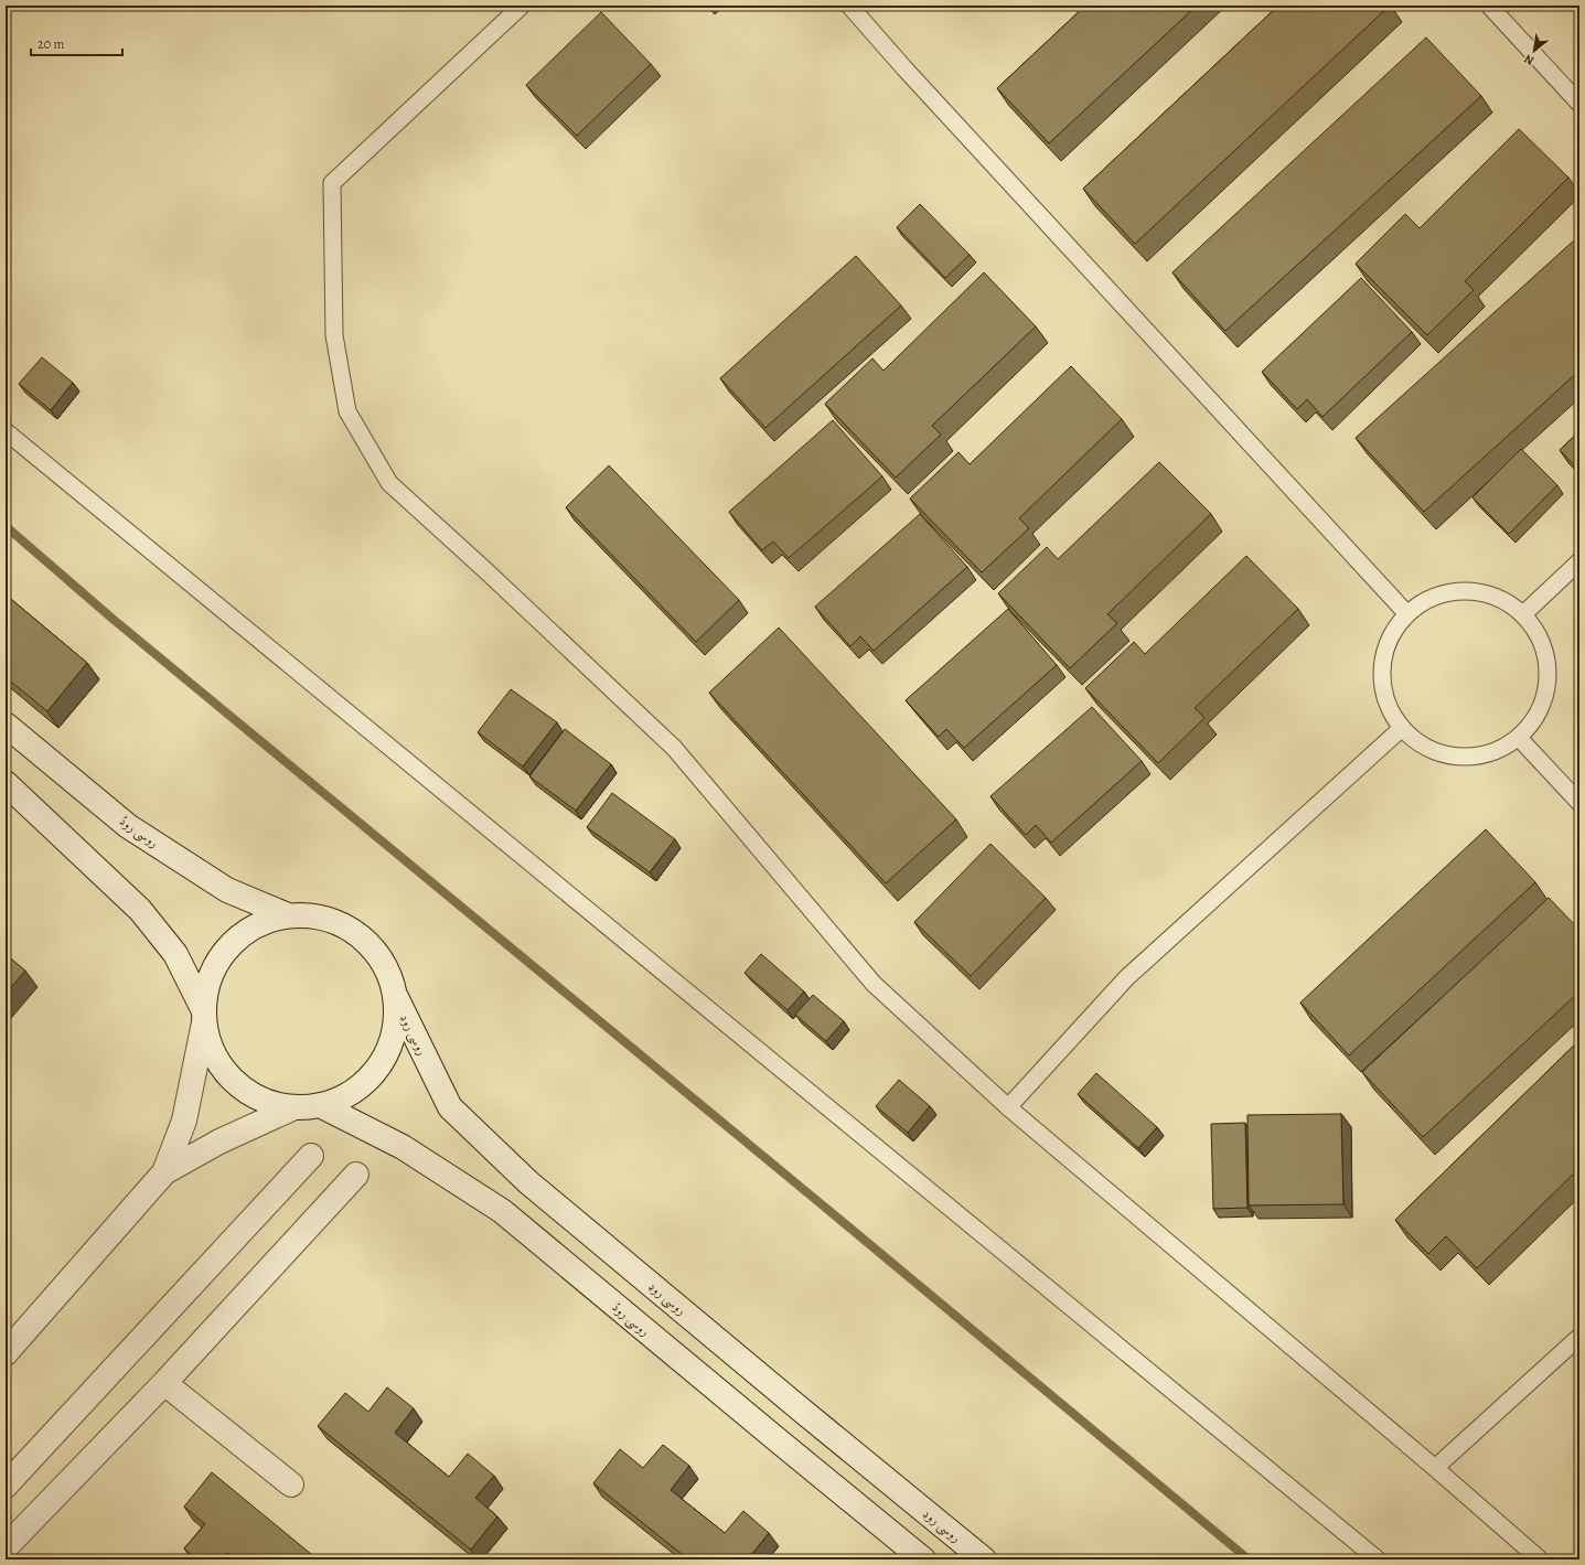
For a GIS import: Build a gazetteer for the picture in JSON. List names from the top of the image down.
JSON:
{
  "streets": {
    "main road": ["روسی روڈ", "روسی روډ"]
  },
  "scale_bar": "20 m",
  "north": "bottom left"
}
